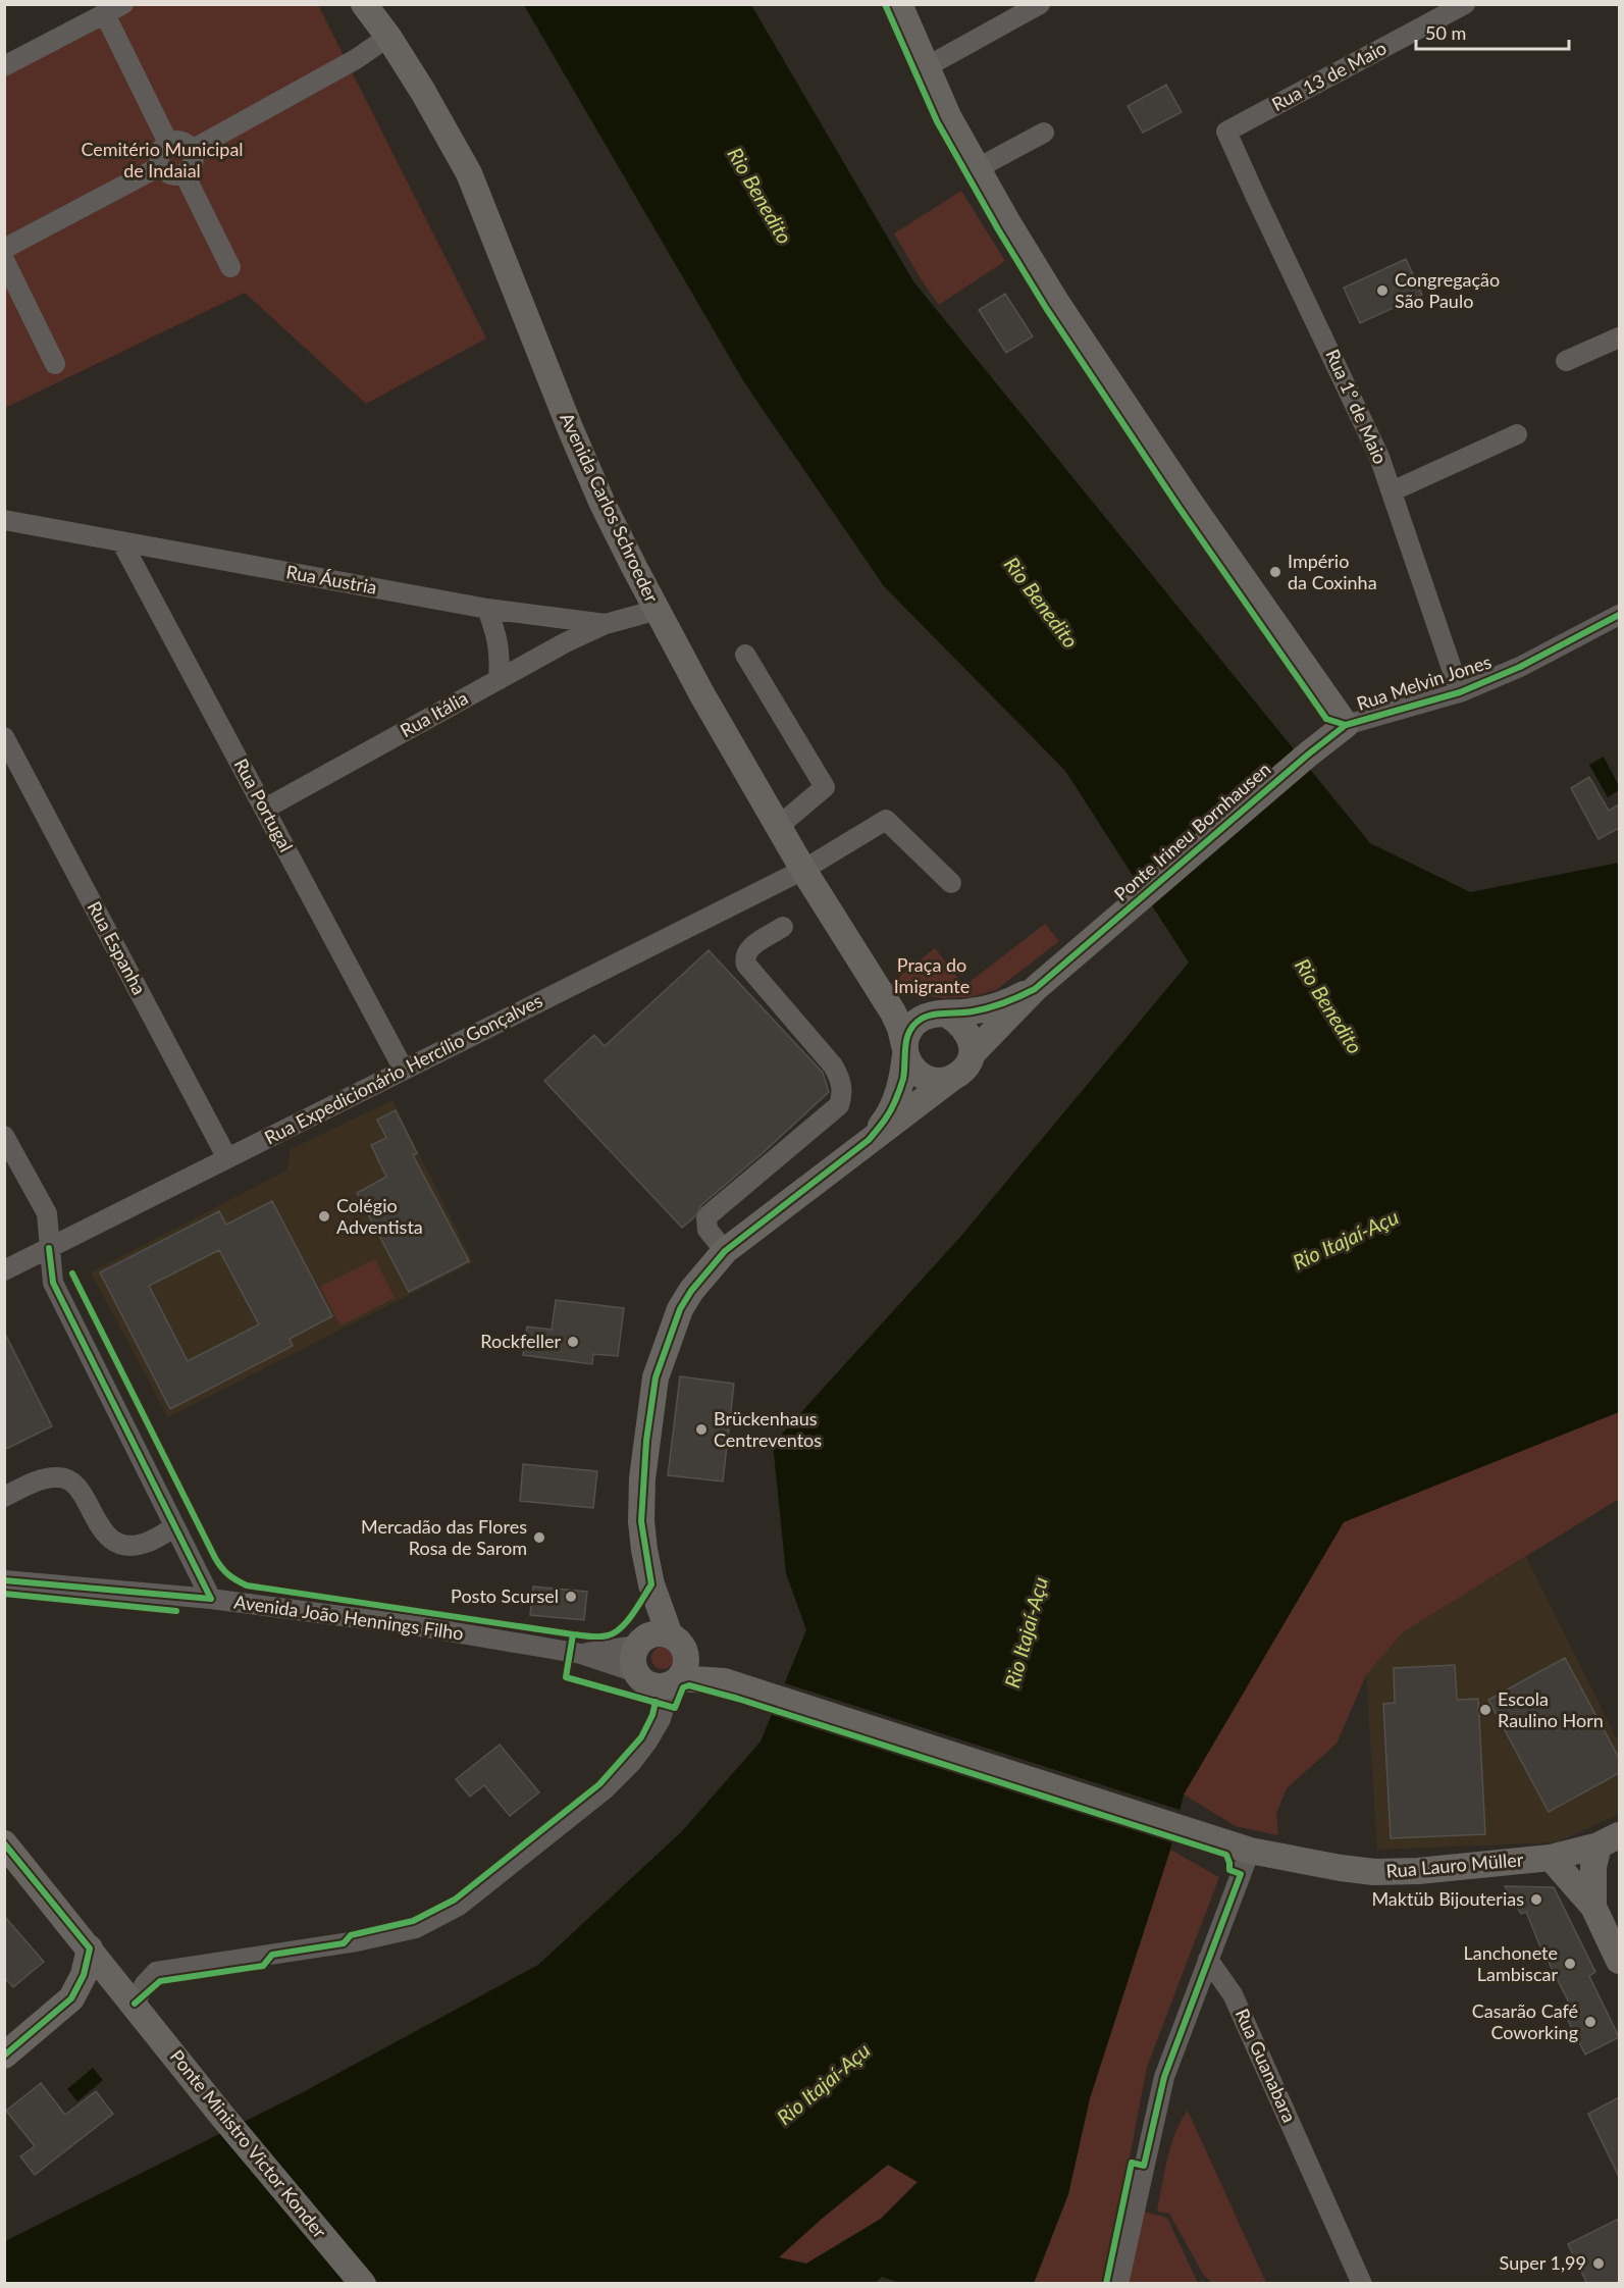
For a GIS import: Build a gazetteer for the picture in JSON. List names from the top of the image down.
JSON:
{
  "streets": {
    "main road": [
      "Avenida Carlos Schroeder",
      "Rua Melvin Jones",
      "Ponte Irineu Bornhausen",
      "Rua Lauro Müller",
      "Ponte Ministro Victor Konder"
    ],
    "street": [
      "Rua 13 de Maio",
      "Rua 1º de Maio",
      "Rua Áustria",
      "Rua Itália",
      "Rua Portugal",
      "Rua Espanha",
      "Rua Expedicionário Hercílio Gonçalves",
      "Avenida João Hennings Filho",
      "Rua Guanabara"
    ]
  },
  "crossings": [
    ["Rua 13 de Maio", "Rua 1º de Maio"],
    ["Rua 1º de Maio", "Rua Melvin Jones"],
    ["Avenida Carlos Schroeder", "Rua Áustria"],
    ["Avenida Carlos Schroeder", "Rua Expedicionário Hercílio Gonçalves"],
    ["Avenida Carlos Schroeder", "Avenida João Hennings Filho"],
    ["Rua Áustria", "Rua Itália"],
    ["Rua Áustria", "Rua Portugal"],
    ["Rua Melvin Jones", "Ponte Irineu Bornhausen"],
    ["Rua Itália", "Rua Portugal"],
    ["Rua Portugal", "Rua Expedicionário Hercílio Gonçalves"],
    ["Rua Espanha", "Rua Expedicionário Hercílio Gonçalves"]
  ],
  "water": ["Rio Benedito", "Rio Itajaí-Açu"],
  "parks": ["Cemitério Municipal de Indaial", "Praça do Imigrante"],
  "places": [
    "Congregação São Paulo",
    "Império da Coxinha",
    "Colégio Adventista",
    "Rockfeller",
    "Brückenhaus Centreventos",
    "Mercadão das Flores Rosa de Sarom",
    "Posto Scursel",
    "Escola Raulino Horn",
    "Maktüb Bijouterias",
    "Lanchonete Lambiscar",
    "Casarão Café Coworking",
    "Super 1,99"
  ],
  "scale_bar": "50 m"
}
